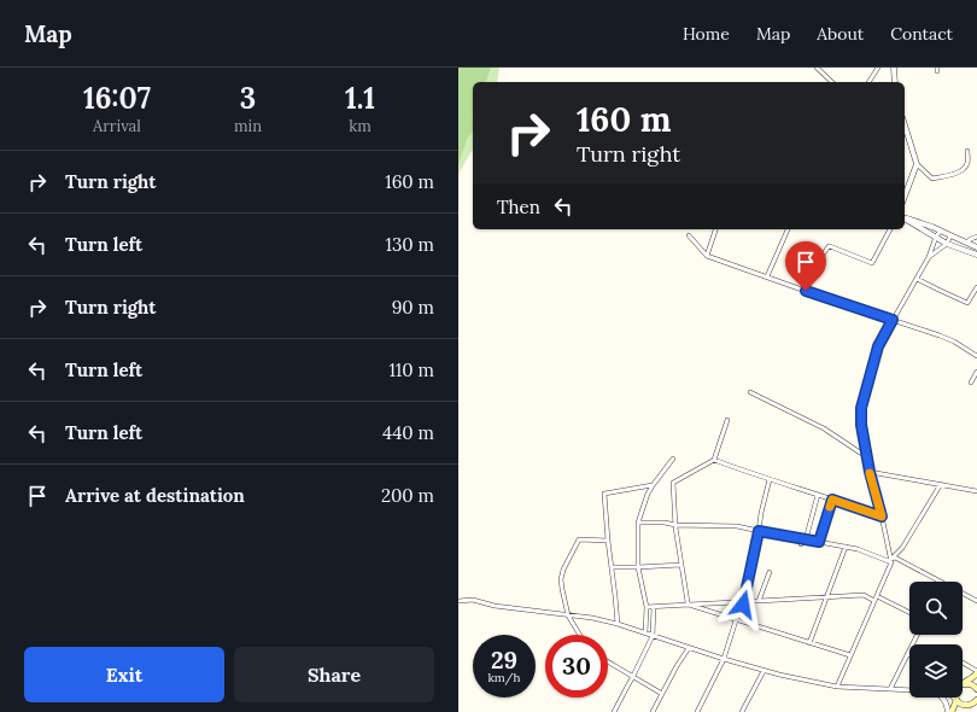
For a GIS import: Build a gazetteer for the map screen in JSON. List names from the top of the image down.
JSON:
{
  "page": {
    "header": "Map",
    "nav": [
      "Home",
      "Map",
      "About",
      "Contact"
    ],
    "eta": [
      "16:07",
      "Arrival",
      "3",
      "min",
      "1.1",
      "km"
    ],
    "turn": ["160 m", "Turn right"],
    "list": [
      {
        "name": "Turn right",
        "value": "160 m"
      },
      {
        "name": "Turn left",
        "value": "130 m"
      },
      {
        "name": "Turn right",
        "value": "90 m"
      },
      {
        "name": "Turn left",
        "value": "110 m"
      },
      {
        "name": "Turn left",
        "value": "440 m"
      },
      {
        "name": "Arrive at destination",
        "value": "200 m"
      }
    ],
    "then": "Then",
    "speed": "29 km/h",
    "limit": "30",
    "buttons": ["Exit", "Share"]
  }
}
